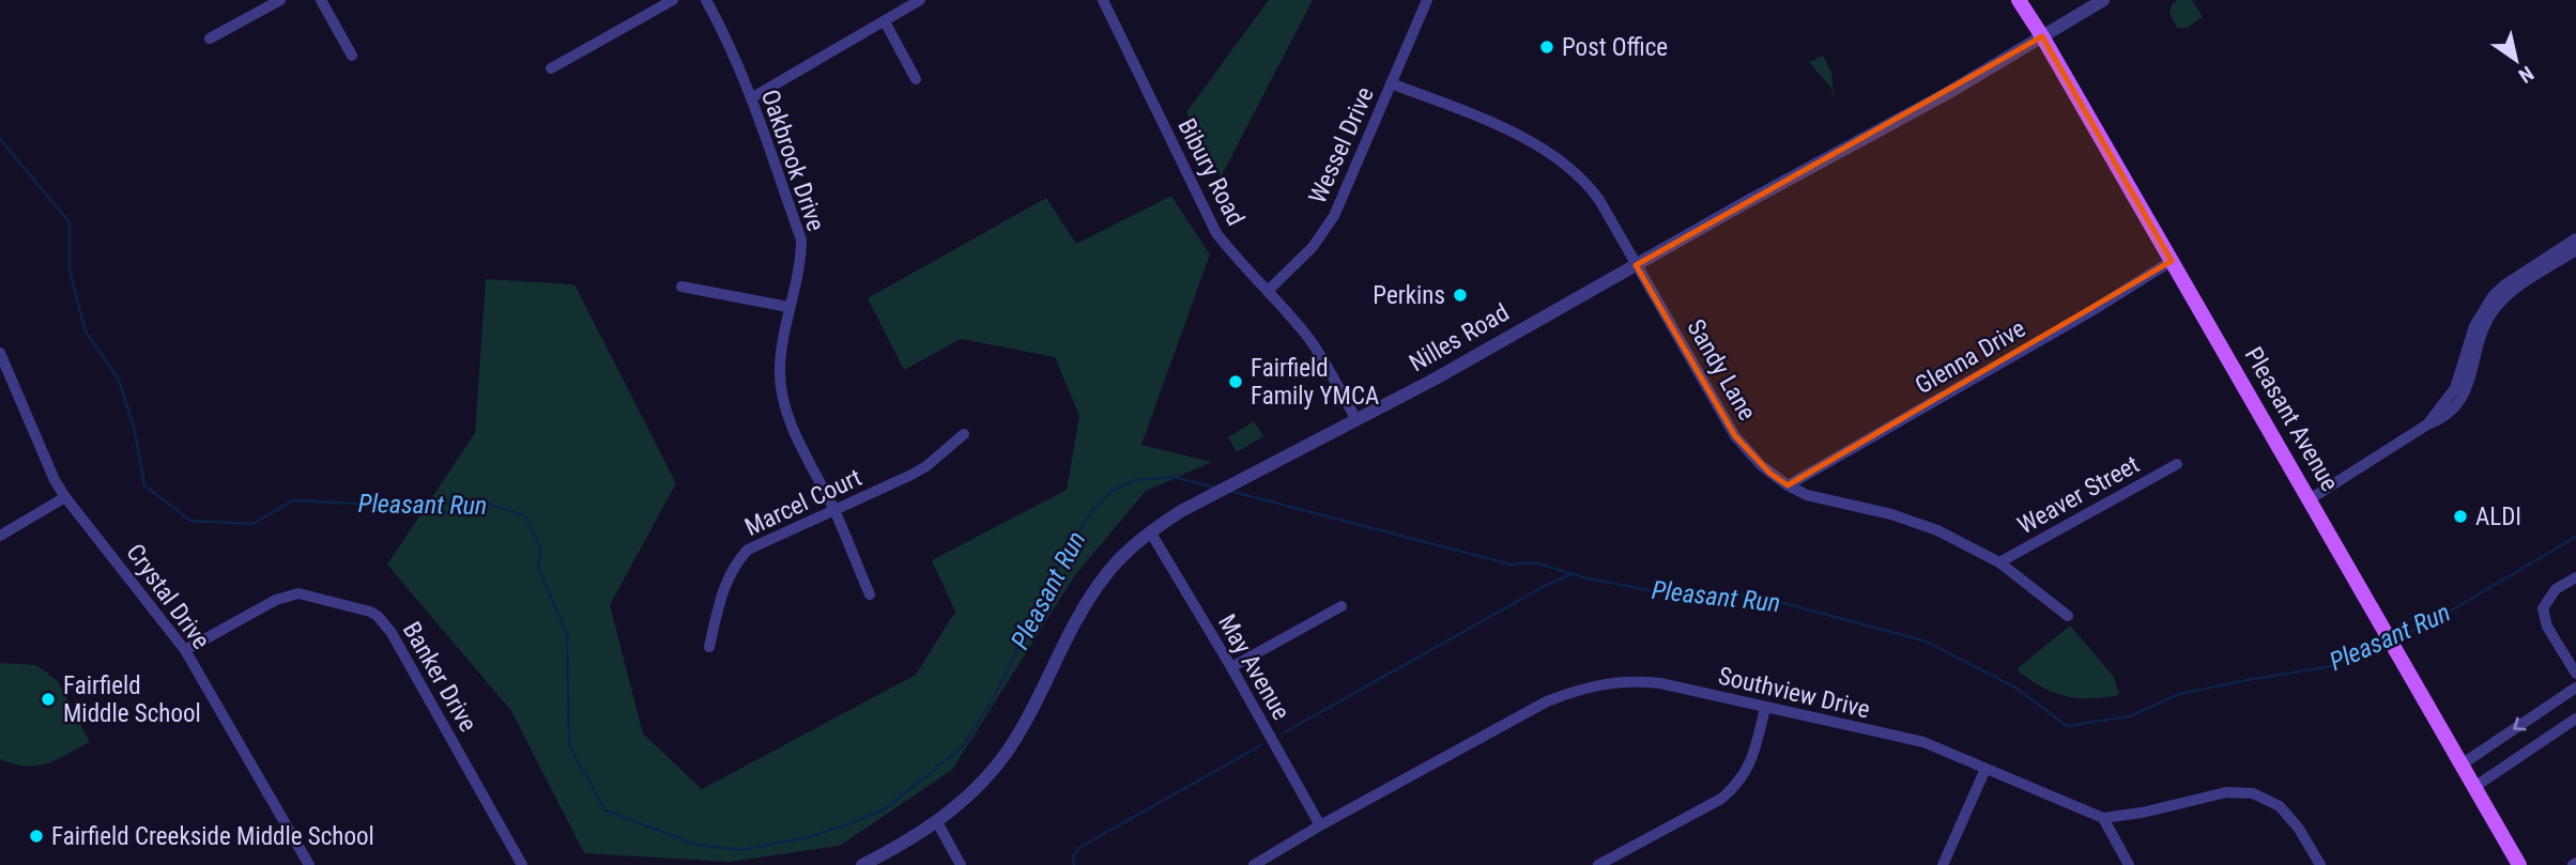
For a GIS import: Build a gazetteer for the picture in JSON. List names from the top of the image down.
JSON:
{
  "streets": {
    "main road": ["Pleasant Avenue"],
    "street": [
      "Wessel Drive",
      "Oakbrook Drive",
      "Bibury Road",
      "Nilles Road",
      "Glenna Drive",
      "Sandy Lane",
      "Weaver Street",
      "Marcel Court",
      "Crystal Drive",
      "May Avenue",
      "Banker Drive",
      "Southview Drive"
    ]
  },
  "crossings": [
    ["Wessel Drive", "Bibury Road"],
    ["Wessel Drive", "Sandy Lane"],
    ["Oakbrook Drive", "Marcel Court"],
    ["Bibury Road", "Nilles Road"],
    ["Nilles Road", "Sandy Lane"],
    ["Nilles Road", "Pleasant Avenue"],
    ["Nilles Road", "May Avenue"],
    ["Glenna Drive", "Sandy Lane"],
    ["Glenna Drive", "Pleasant Avenue"],
    ["Sandy Lane", "Weaver Street"],
    ["Crystal Drive", "Banker Drive"],
    ["May Avenue", "Southview Drive"]
  ],
  "water": ["Pleasant Run"],
  "places": [
    "Post Office",
    "Perkins",
    "Fairfield Family YMCA",
    "ALDI",
    "Fairfield Middle School",
    "Fairfield Creekside Middle School"
  ],
  "north": "bottom right"
}
